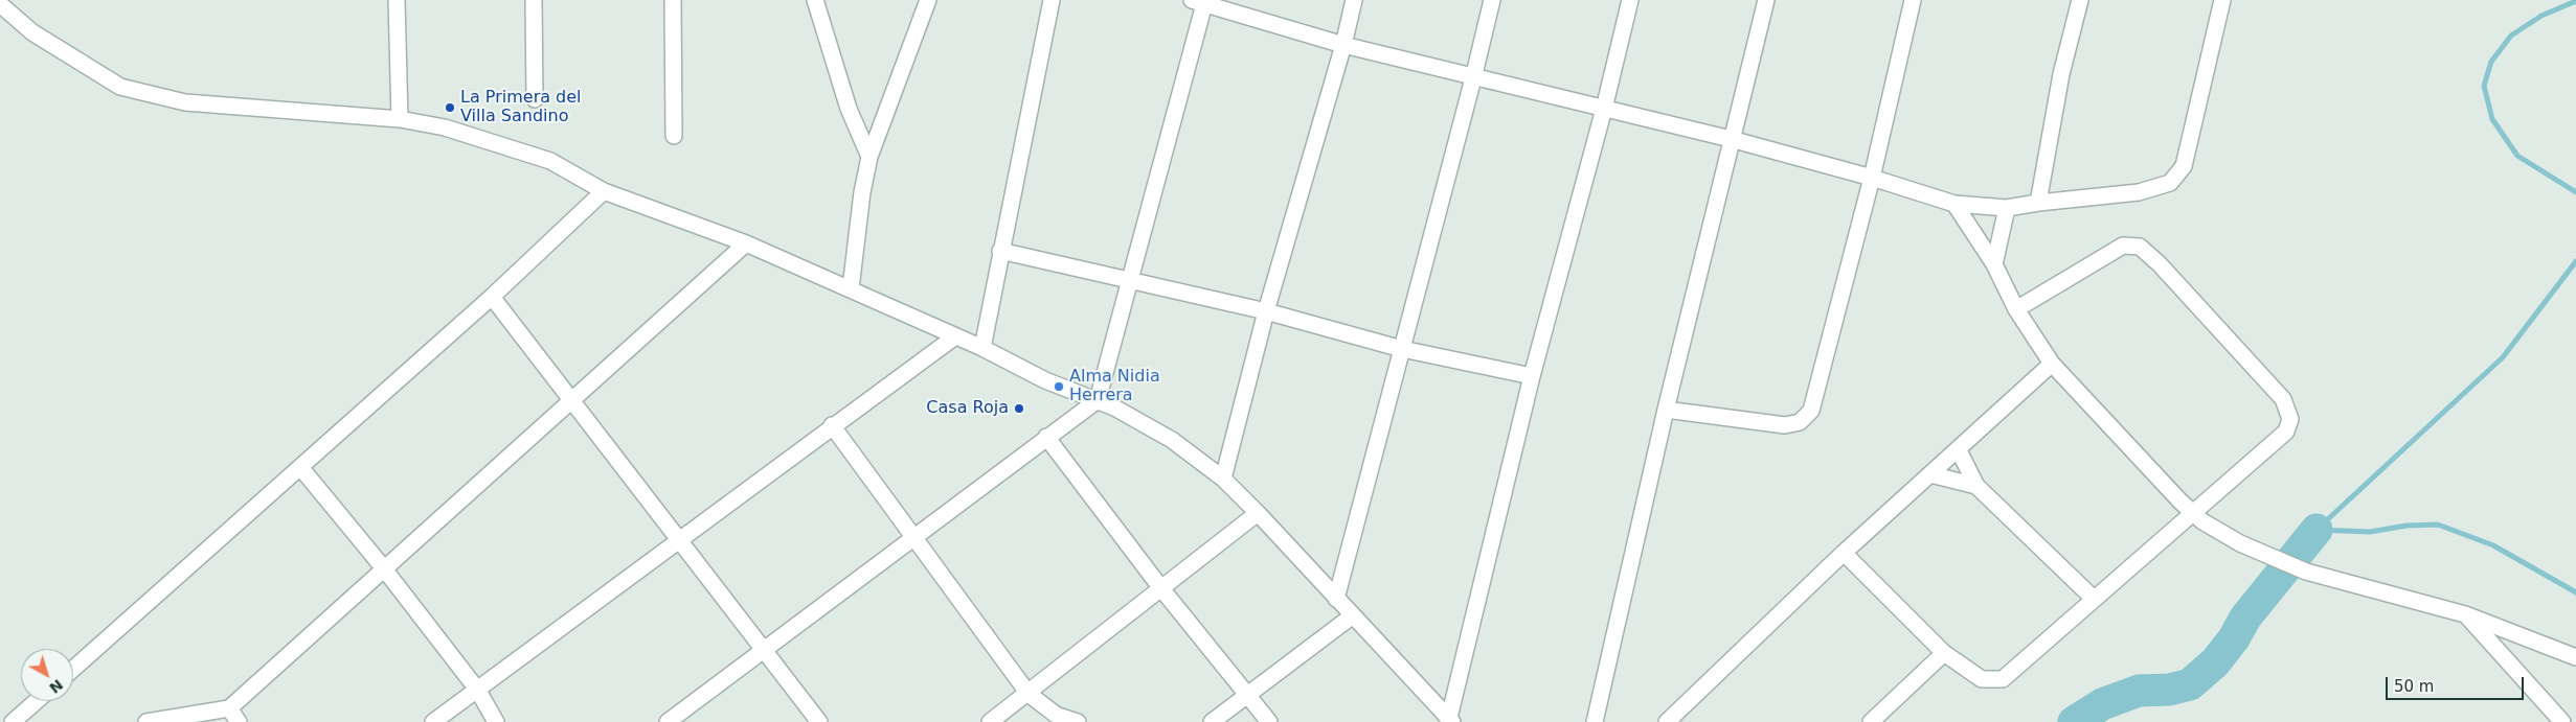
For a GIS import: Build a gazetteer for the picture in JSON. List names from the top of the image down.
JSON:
{
  "places": ["La Primera del Villa Sandino", "Alma Nidia Herrera", "Casa Roja"],
  "scale_bar": "50 m",
  "north": "bottom right"
}
